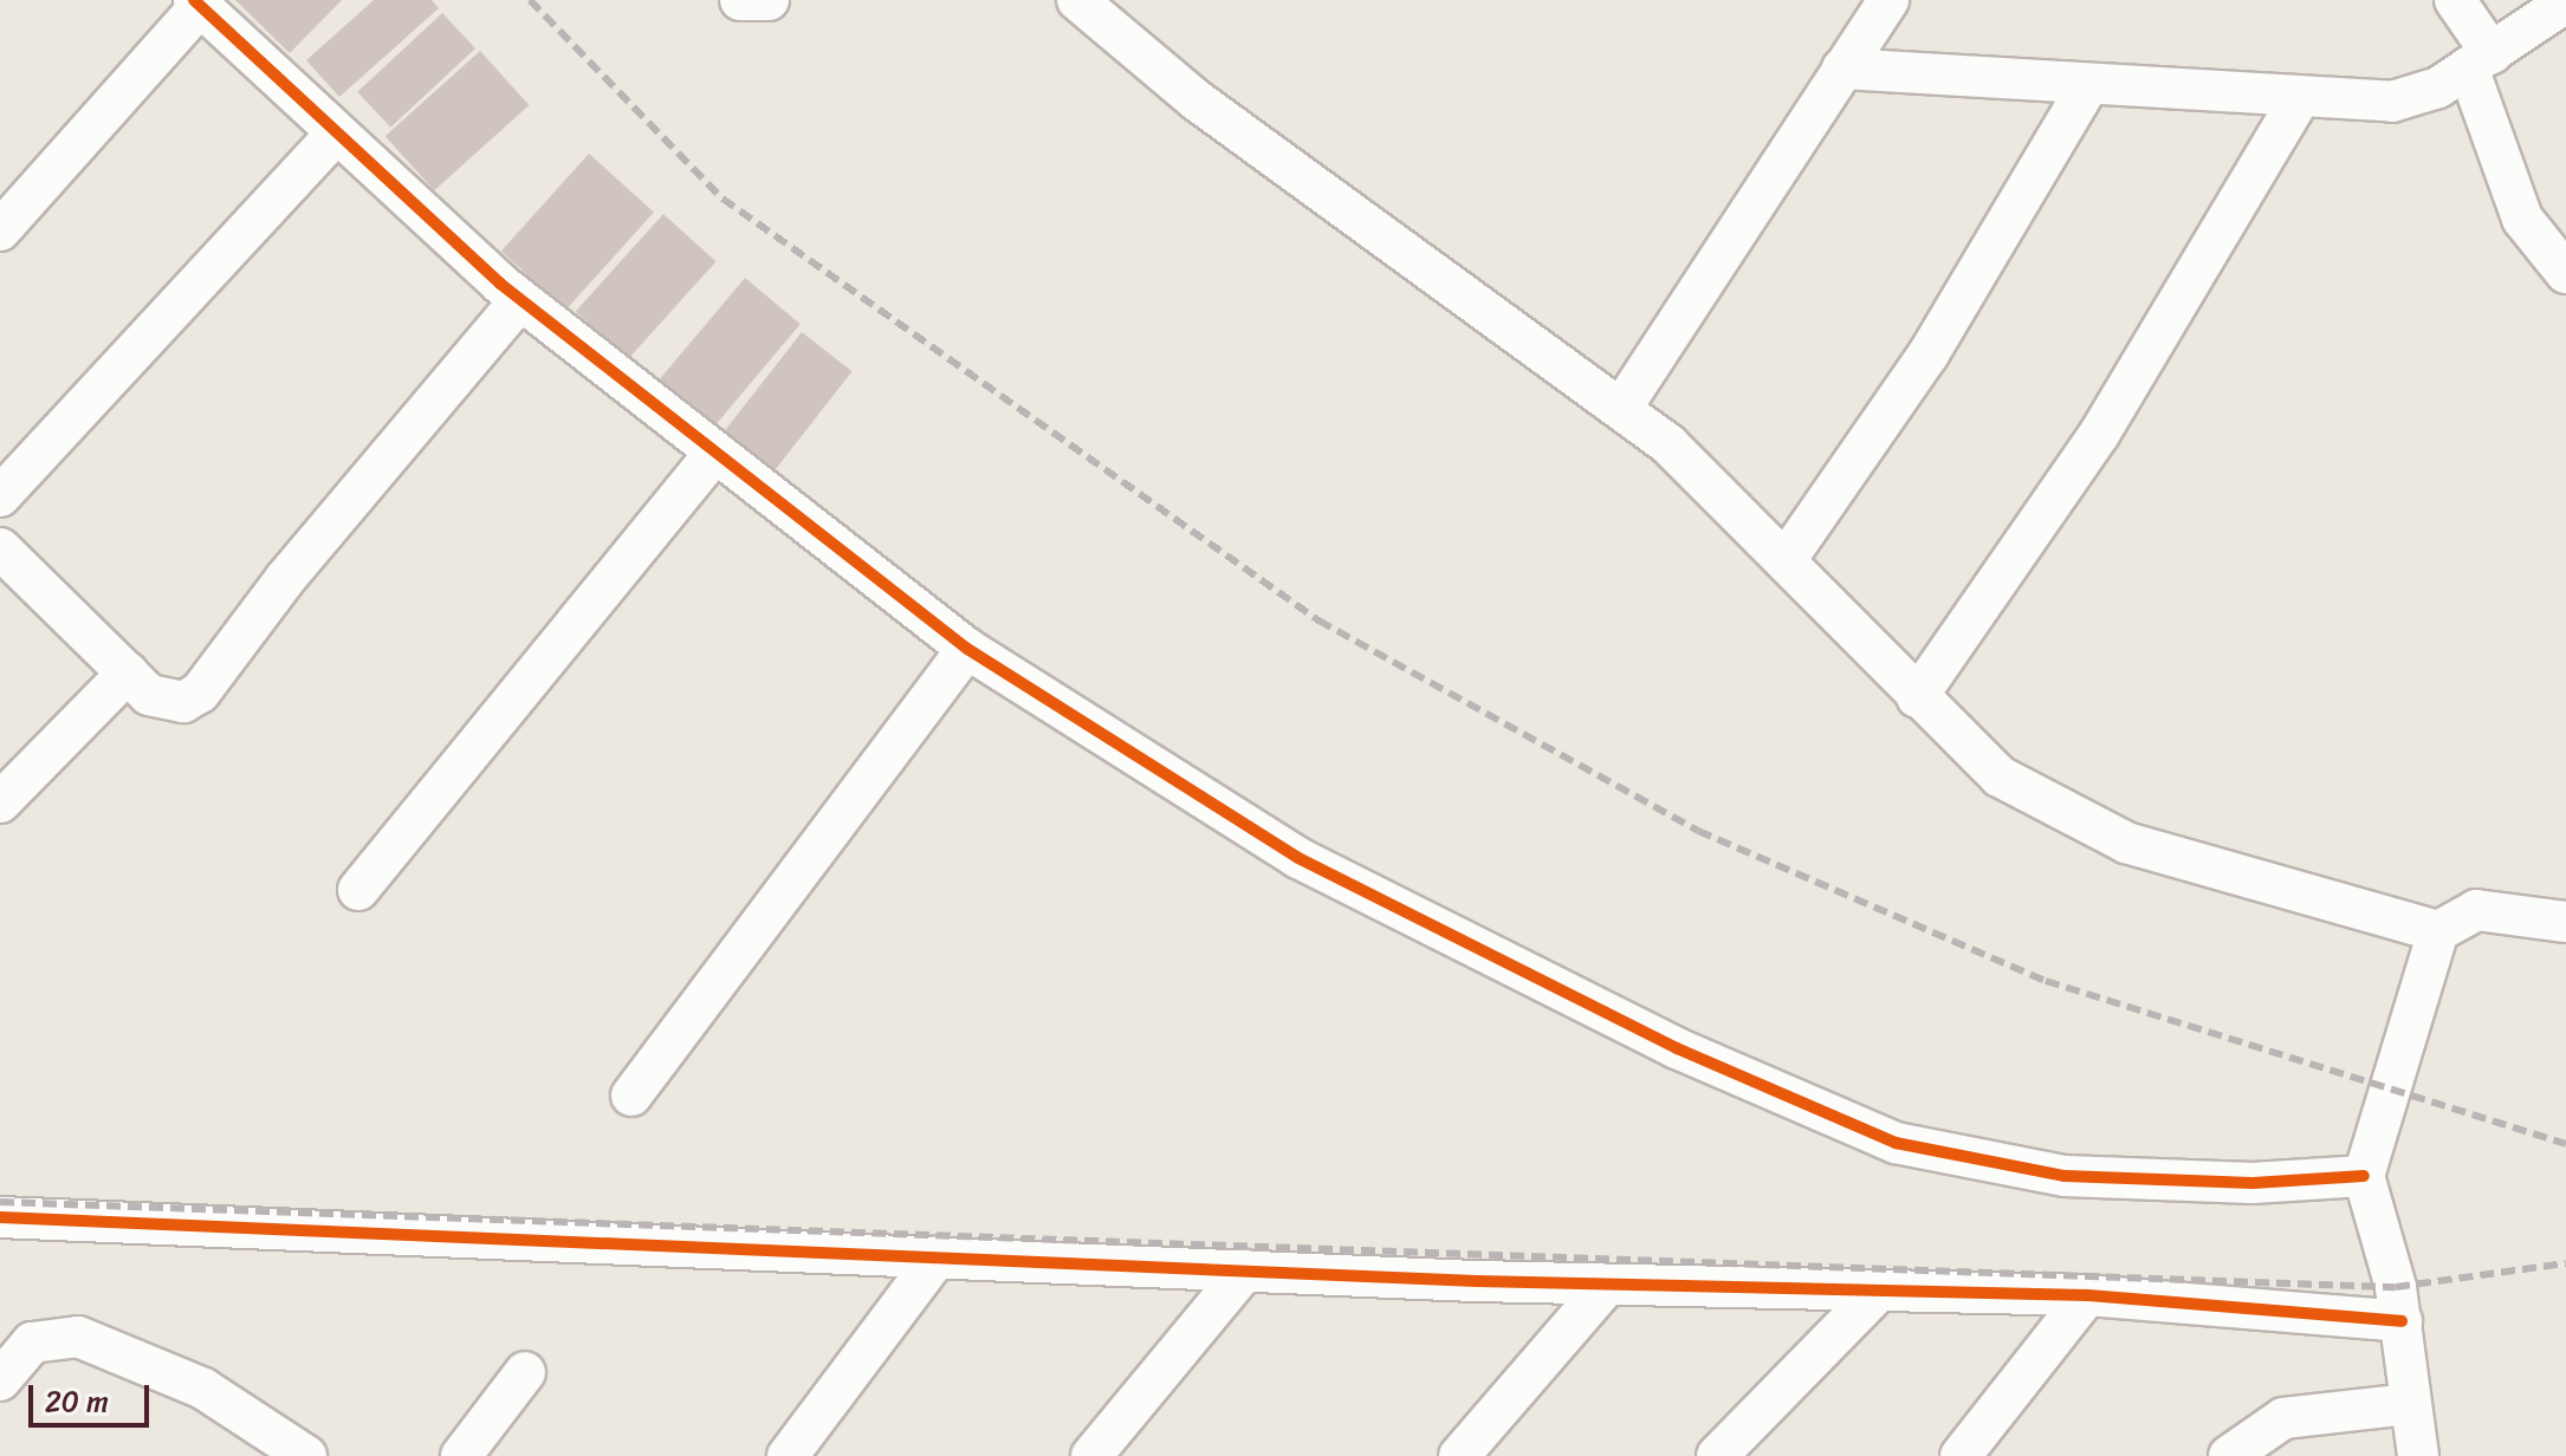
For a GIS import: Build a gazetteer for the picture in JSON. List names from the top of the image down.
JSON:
{
  "scale_bar": "20 m"
}
